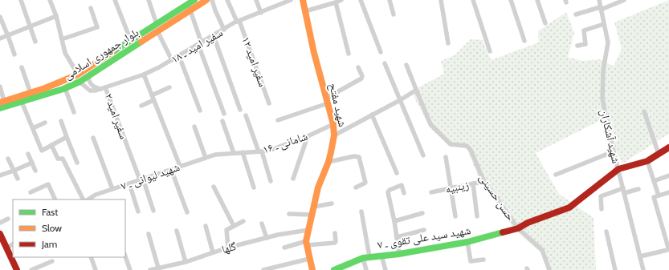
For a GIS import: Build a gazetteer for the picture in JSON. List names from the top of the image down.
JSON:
{
  "streets": {
    "street": [
      "سفیر امید ـ ۱۸",
      "بلوار جمهوری اسلامی",
      "سفیر امید ۱۲",
      "شهید مفتح",
      "سفیر امید ۲",
      "شهید آشکاران",
      "شامانی ـ ۱۶",
      "شهید لیوانی ـ ۷",
      "زینبیه",
      "حسن حسینی",
      "شهید سید علی تقوی ـ ۷",
      "گلها"
    ]
  },
  "crossings": [
    ["سفیر امید ـ ۱۸", "سفیر امید ۱۲"],
    ["سفیر امید ـ ۱۸", "سفیر امید ۲"],
    ["شهید مفتح", "شامانی ـ ۱۶"],
    ["شهید مفتح", "گلها"],
    ["سفیر امید ۲", "شهید لیوانی ـ ۷"],
    ["شهید آشکاران", "شهید سید علی تقوی ـ ۷"],
    ["شامانی ـ ۱۶", "شهید لیوانی ـ ۷"],
    ["زینبیه", "حسن حسینی"],
    ["حسن حسینی", "شهید سید علی تقوی ـ ۷"]
  ],
  "legend": ["Fast", "Slow", "Jam"]
}
